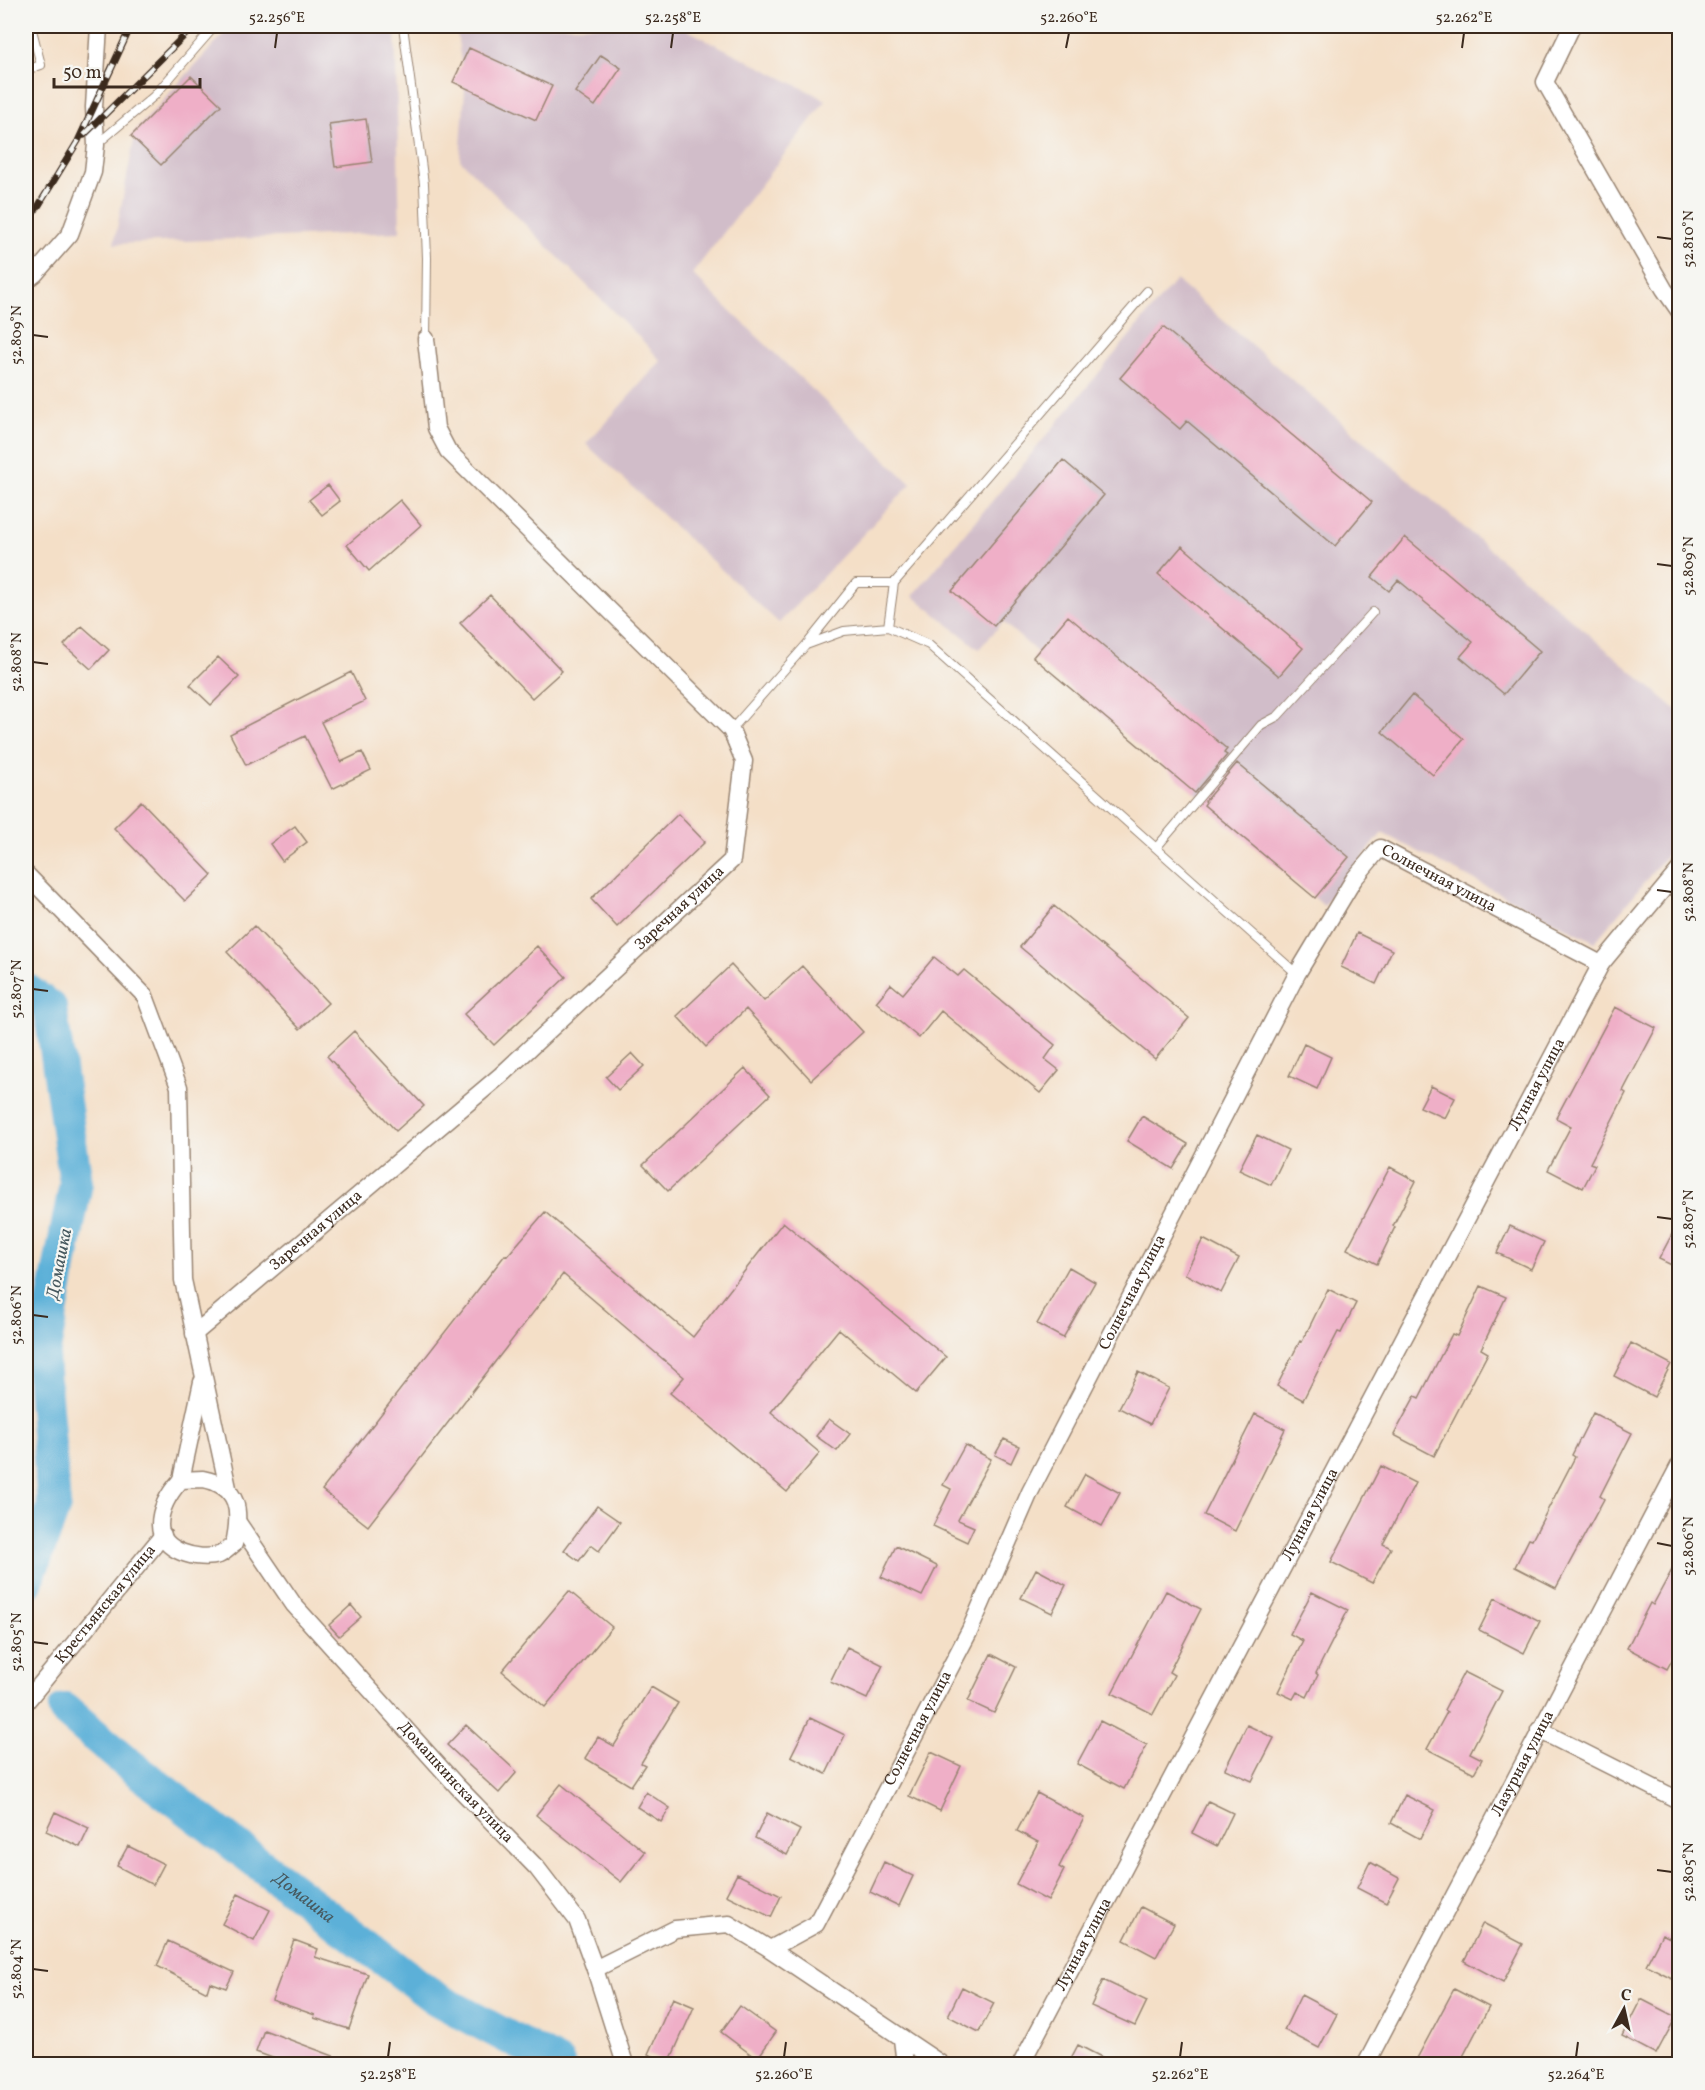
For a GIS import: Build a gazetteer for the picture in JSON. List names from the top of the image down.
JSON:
{
  "streets": {
    "street": [
      "Солнечная улица",
      "Заречная улица",
      "Лунная улица",
      "Крестьянская улица",
      "Лазурная улица",
      "Домашкинская улица"
    ]
  },
  "crossings": [
    ["Солнечная улица", "Лунная улица"],
    ["Крестьянская улица", "Домашкинская улица"]
  ],
  "water": ["Домашка"],
  "scale_bar": "50 m",
  "north": "top",
  "coordinates": [
    "52.256°E",
    "52.258°E",
    "52.260°E",
    "52.262°E",
    "52.810°N",
    "52.809°N",
    "52.808°N",
    "52.807°N",
    "52.806°N",
    "52.805°N",
    "52.804°N",
    "52.264°E"
  ]
}
